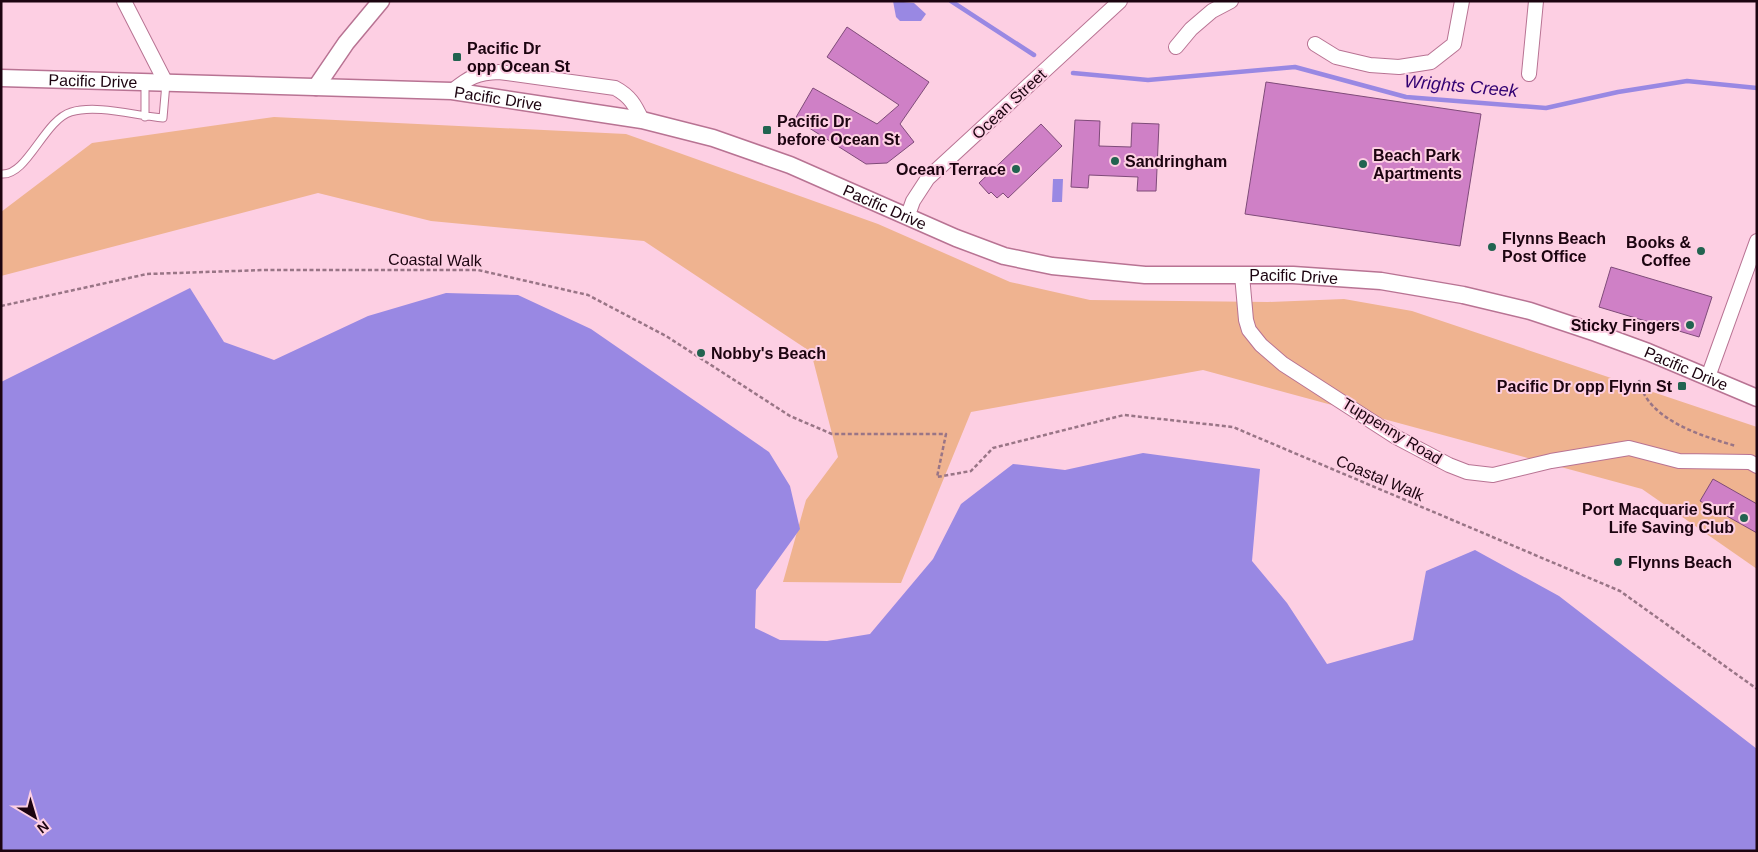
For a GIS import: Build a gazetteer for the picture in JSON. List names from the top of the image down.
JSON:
{
  "streets": {
    "street": ["Pacific Drive", "Ocean Street", "Tuppenny Road"],
    "path": ["Coastal Walk"]
  },
  "crossings": [
    ["Pacific Drive", "Ocean Street"],
    ["Pacific Drive", "Tuppenny Road"]
  ],
  "water": ["Wrights Creek"],
  "places": {
    "transit": ["Pacific Dr opp Ocean St", "Pacific Dr before Ocean St", "Pacific Dr opp Flynn St"],
    "other": [
      "Sandringham",
      "Beach Park Apartments",
      "Ocean Terrace",
      "Flynns Beach Post Office",
      "Books & Coffee",
      "Sticky Fingers",
      "Nobby's Beach",
      "Port Macquarie Surf Life Saving Club",
      "Flynns Beach"
    ]
  },
  "north": "bottom right"
}
